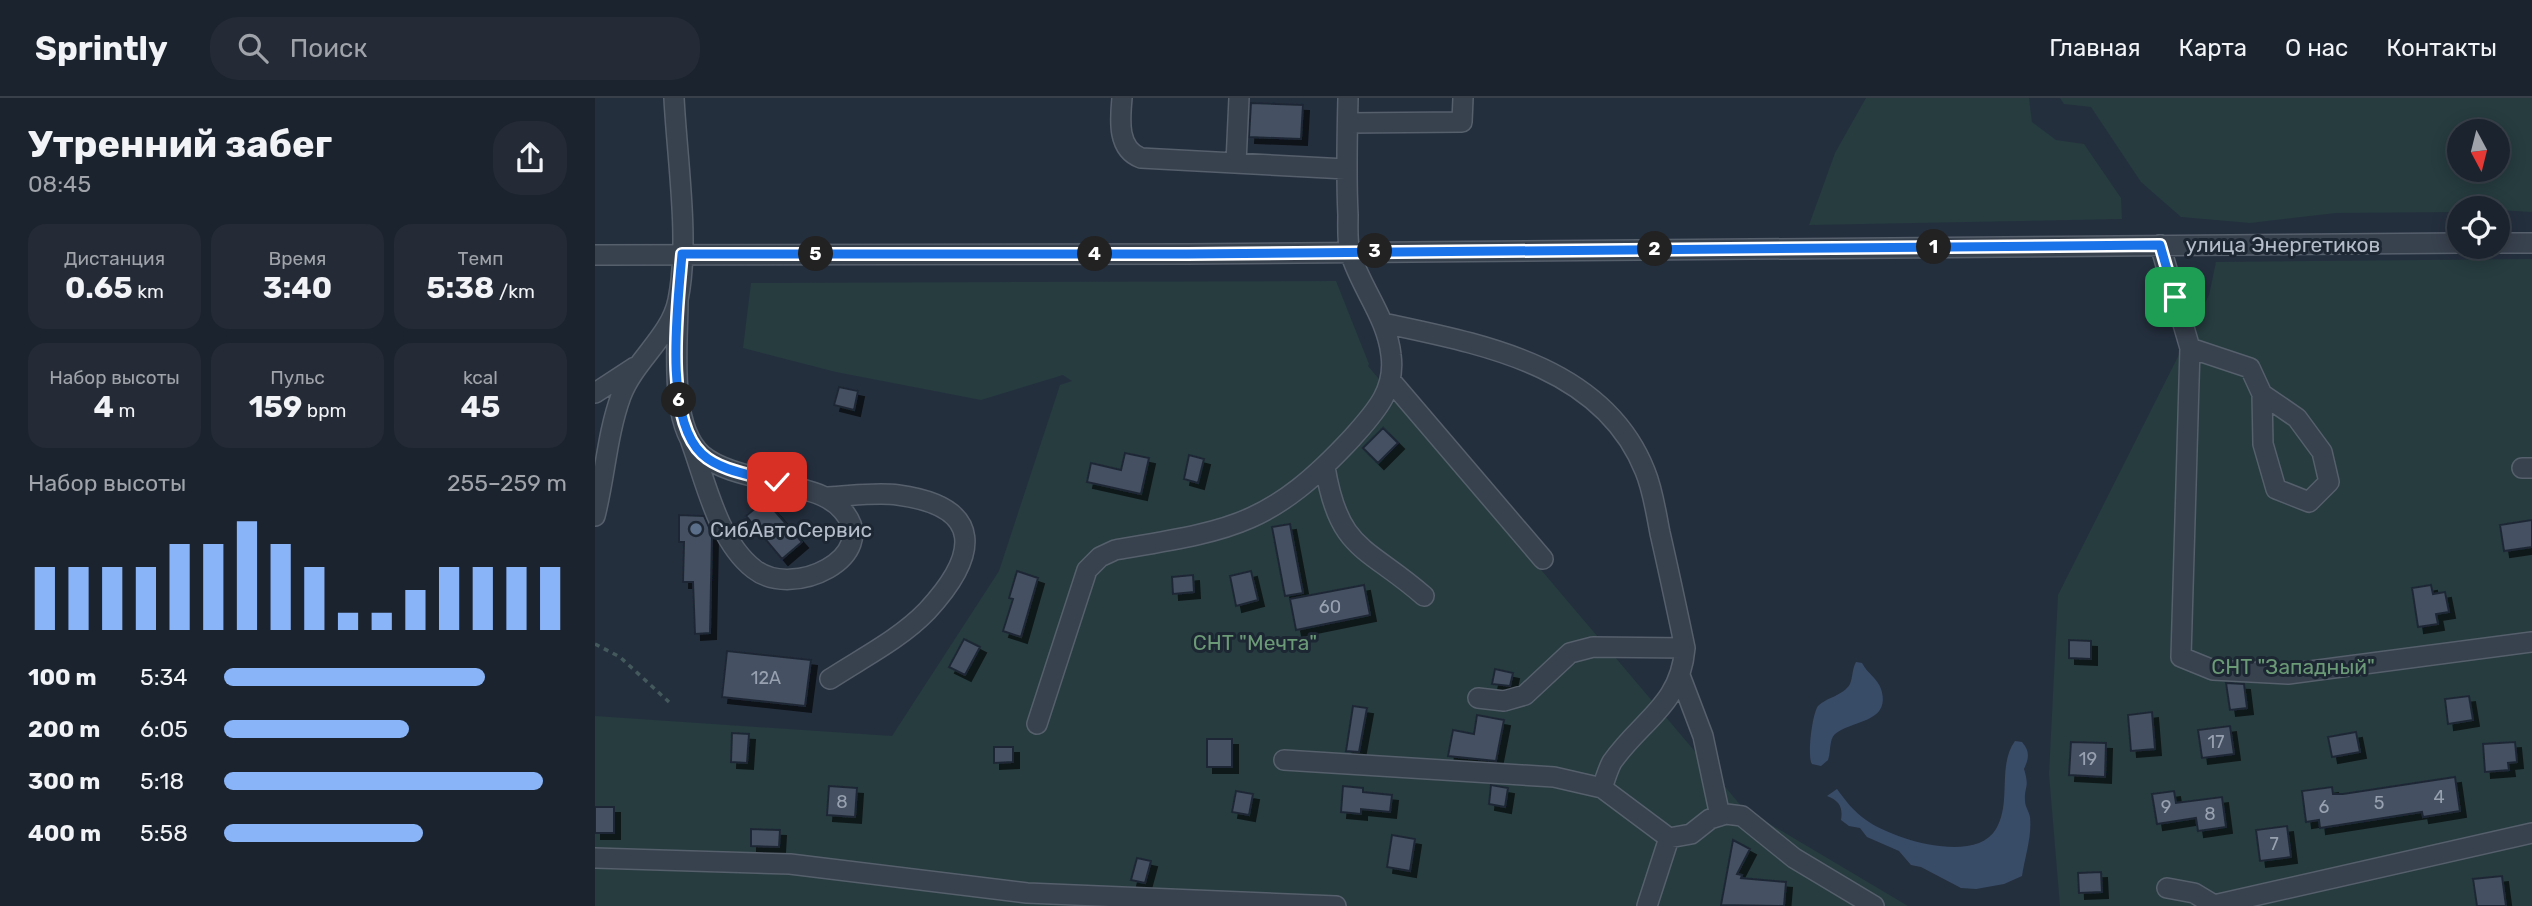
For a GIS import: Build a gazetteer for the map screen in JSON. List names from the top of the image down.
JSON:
{
  "streets": {
    "street": ["улица Энергетиков"]
  },
  "parks": ["СНТ \"Мечта\"", "СНТ \"Западный\""],
  "places": ["СибАвтоСервис"],
  "house_numbers": [
    "60",
    "12А",
    "17",
    "19",
    "4",
    "8",
    "5",
    "9",
    "6",
    "8",
    "7"
  ],
  "north": "bottom",
  "page": {
    "header": "Sprintly",
    "search": "Поиск",
    "nav": [
      "Главная",
      "Карта",
      "О нас",
      "Контакты"
    ],
    "heading": ["Утренний забег", "08:45"],
    "stats": [
      ["Дистанция", "0.65 km"],
      ["Время", "3:40"],
      ["Темп", "5:38 /km"],
      ["Набор высоты", "4 m"],
      ["Пульс", "159 bpm"],
      ["kcal", "45"]
    ],
    "pins": [
      "1",
      "2",
      "3",
      "4",
      "5",
      "6"
    ],
    "chart": ["Набор высоты", "255–259 m"],
    "list": [
      {
        "name": "100 m",
        "note": "5:34"
      },
      {
        "name": "200 m",
        "note": "6:05"
      },
      {
        "name": "300 m",
        "note": "5:18"
      },
      {
        "name": "400 m",
        "note": "5:58"
      }
    ]
  }
}
